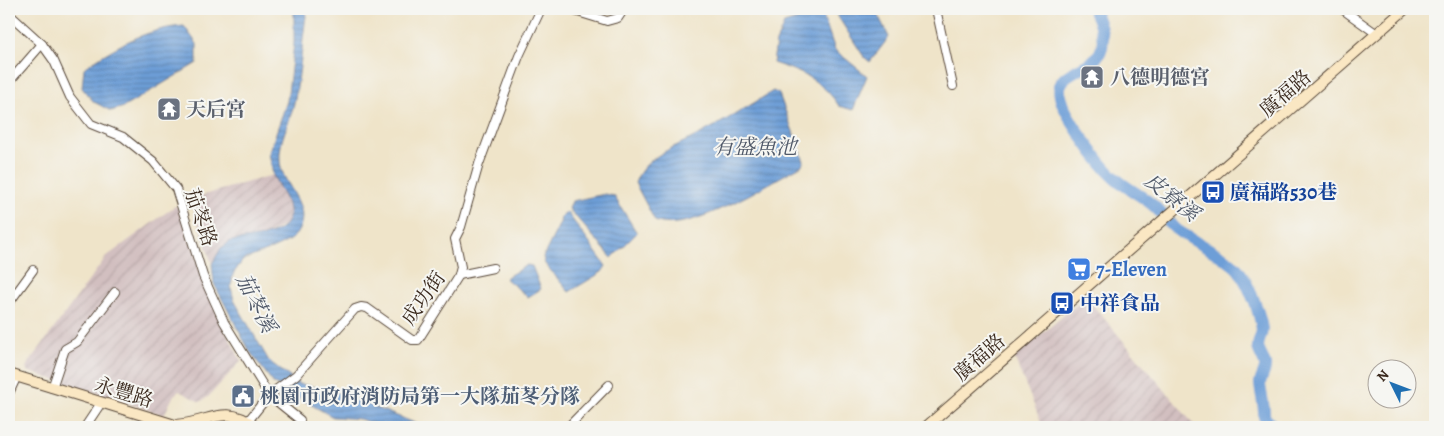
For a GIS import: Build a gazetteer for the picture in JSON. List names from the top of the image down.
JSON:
{
  "streets": {
    "street": [
      "廣福路",
      "茄苳路",
      "成功街",
      "永豐路"
    ]
  },
  "crossings": [
    ["茄苳路", "成功街"]
  ],
  "water": ["有盛魚池", "皮寮溪", "茄苳溪"],
  "places": {
    "temple": ["八德明德宮", "天后宮"],
    "bus stop": ["廣福路530巷", "中祥食品"],
    "supermarket": ["7-Eleven"],
    "public building": ["桃園市政府消防局第一大隊茄苳分隊"]
  },
  "north": "top left"
}
